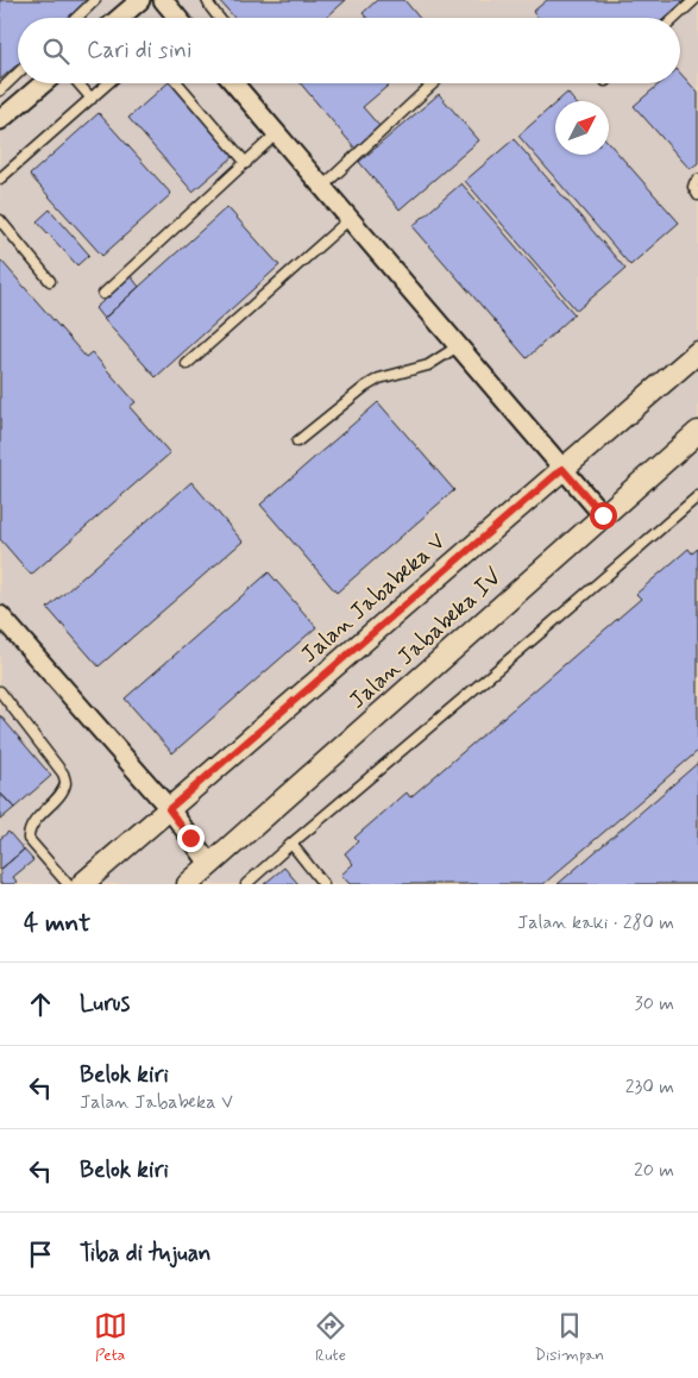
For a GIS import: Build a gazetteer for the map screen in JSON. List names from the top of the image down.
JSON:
{
  "streets": {
    "street": ["Jalan Jababeka V", "Jalan Jababeka IV"]
  },
  "north": "top right",
  "page": {
    "search": "Cari di sini",
    "heading": ["4 mnt", "Jalan kaki · 280 m"],
    "list": [
      ["Lurus", "30 m"],
      ["Belok kiri", "Jalan Jababeka V", "230 m"],
      ["Belok kiri", "20 m"],
      "Tiba di tujuan"
    ],
    "nav": ["Peta", "Rute", "Disimpan"]
  }
}
